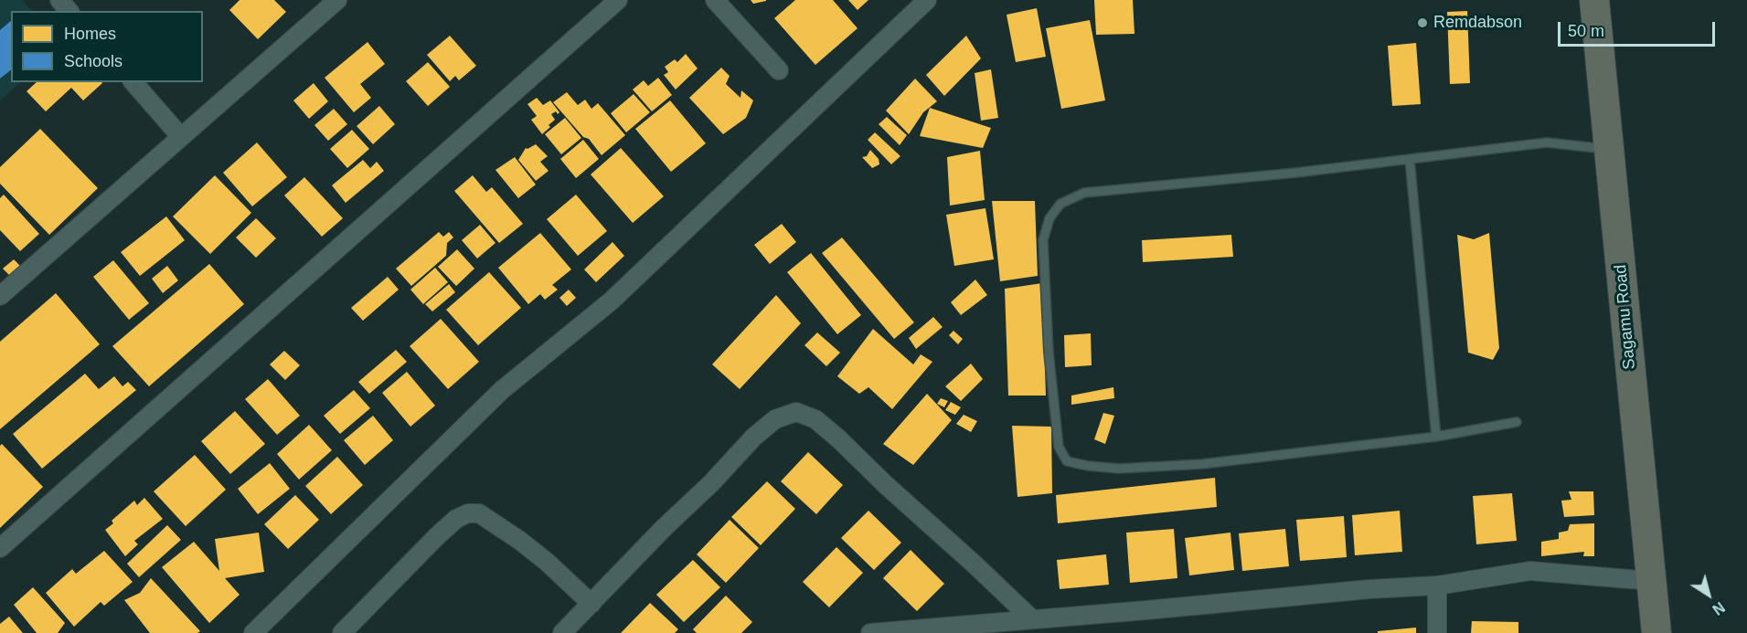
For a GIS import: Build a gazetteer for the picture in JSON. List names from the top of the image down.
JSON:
{
  "streets": {
    "highway": ["Sagamu Road"]
  },
  "places": ["Remdabson"],
  "legend": ["Homes", "Schools"],
  "scale_bar": "50 m",
  "north": "bottom right"
}
